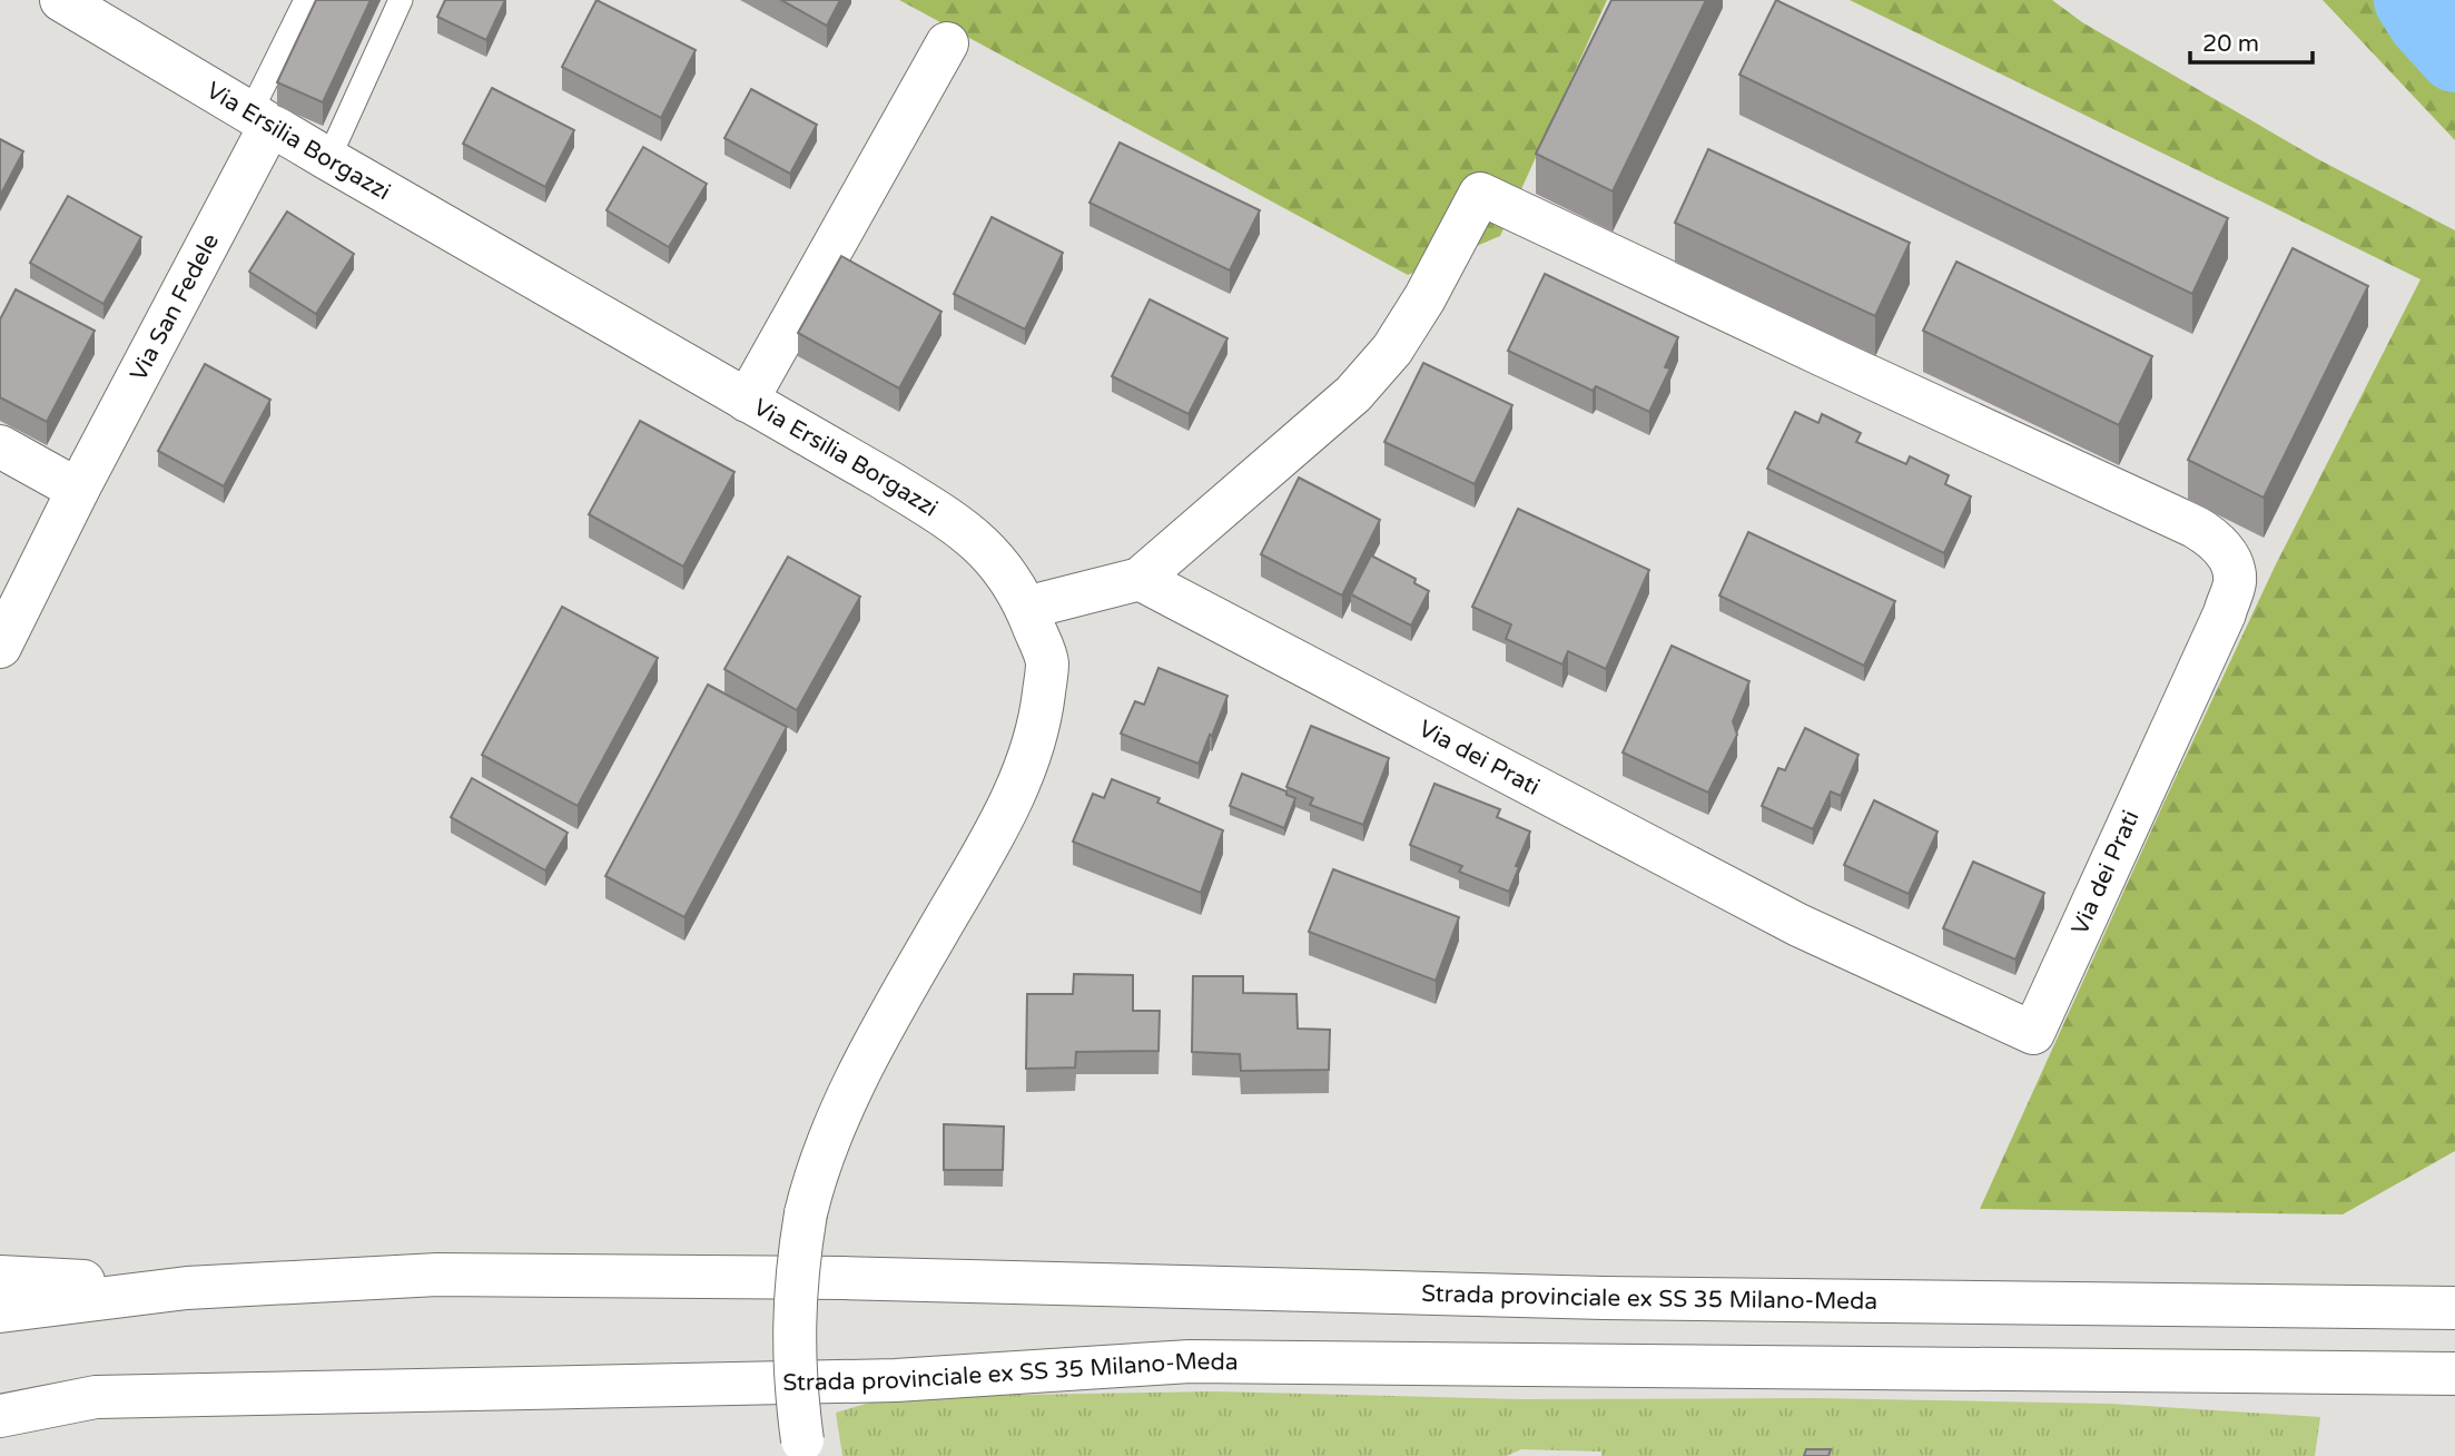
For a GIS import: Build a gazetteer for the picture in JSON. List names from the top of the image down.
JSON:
{
  "streets": {
    "main road": [
      "Via Ersilia Borgazzi",
      "Via San Fedele",
      "Via dei Prati",
      "Strada provinciale ex SS 35 Milano-Meda"
    ]
  },
  "crossings": [
    ["Via Ersilia Borgazzi", "Via San Fedele"]
  ],
  "scale_bar": "20 m"
}
